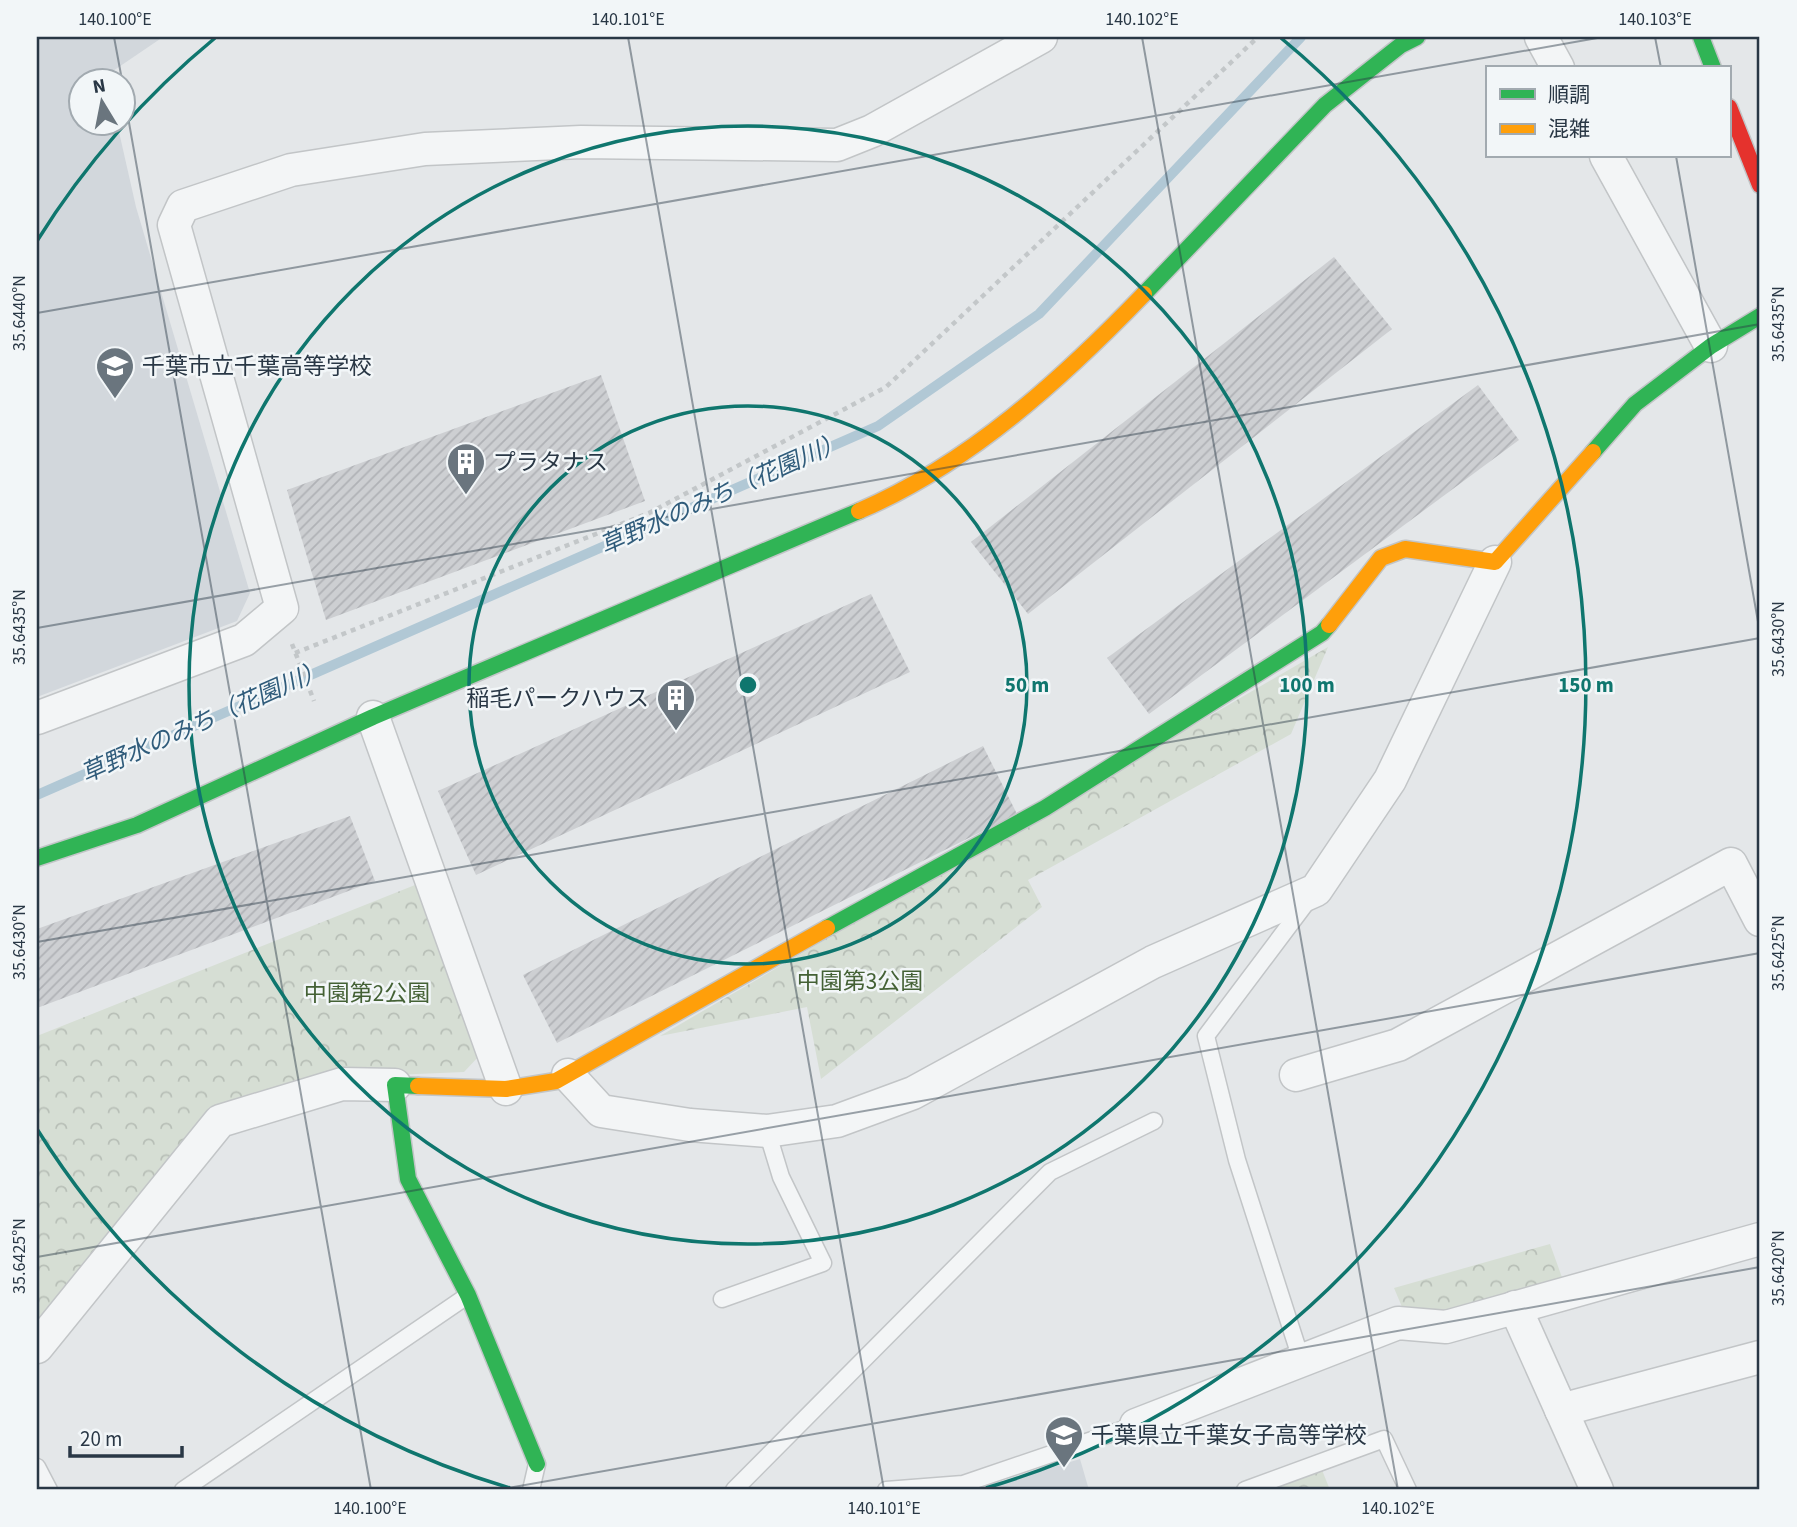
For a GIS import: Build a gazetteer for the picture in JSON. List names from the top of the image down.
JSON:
{
  "water": ["草野水のみち（花園川）"],
  "parks": ["中園第3公園", "中園第2公園"],
  "places": {
    "school or university": ["千葉市立千葉高等学校", "千葉県立千葉女子高等学校"],
    "building": ["プラタナス", "稲毛パークハウス"]
  },
  "legend": ["順調", "混雑"],
  "scale_bar": "20 m",
  "north": "top",
  "coordinates": [
    "140.100°E",
    "140.101°E",
    "140.102°E",
    "140.103°E",
    "35.6440°N",
    "35.6435°N",
    "35.6430°N",
    "35.6425°N",
    "35.6420°N"
  ],
  "rings": ["50 m", "100 m", "150 m"]
}
